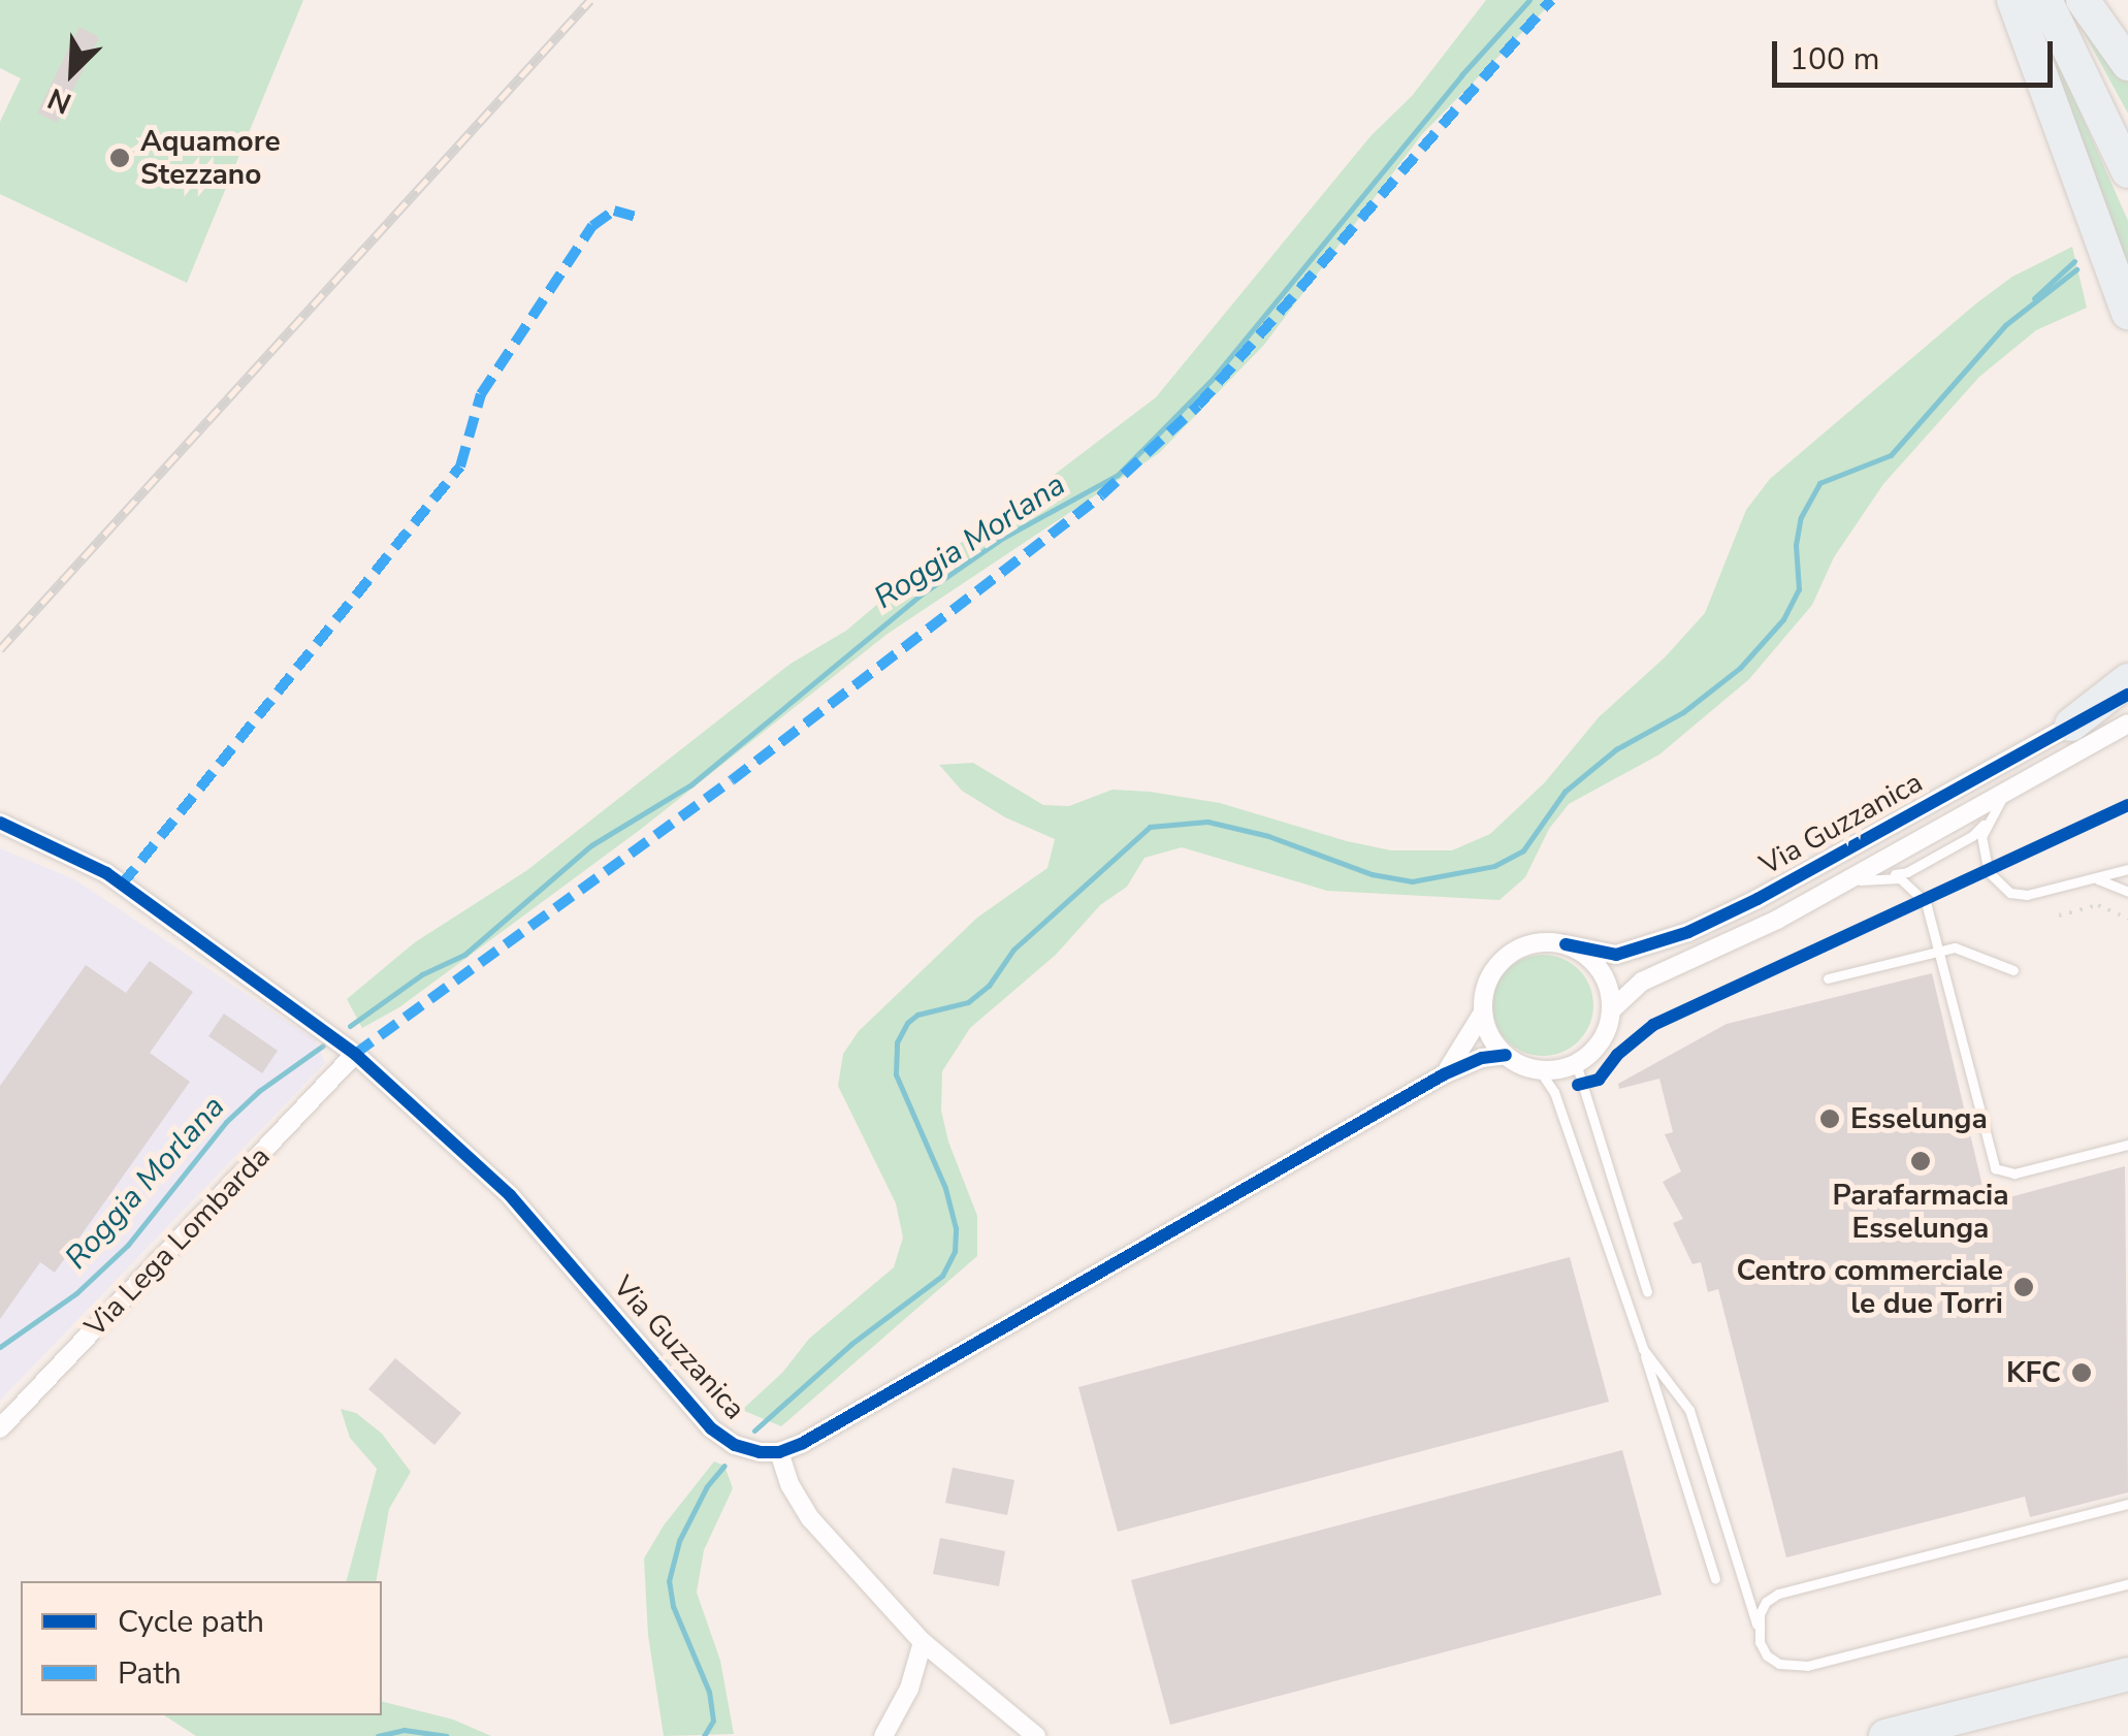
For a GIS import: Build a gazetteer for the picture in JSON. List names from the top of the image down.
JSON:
{
  "streets": {
    "street": ["Via Guzzanica", "Via Lega Lombarda"]
  },
  "crossings": [
    ["Via Guzzanica", "Via Lega Lombarda"]
  ],
  "water": ["Roggia Morlana"],
  "places": [
    "Aquamore Stezzano",
    "Esselunga",
    "Parafarmacia Esselunga",
    "Centro commerciale le due Torri",
    "KFC"
  ],
  "legend": ["Cycle path", "Path"],
  "scale_bar": "100 m",
  "north": "bottom left"
}
